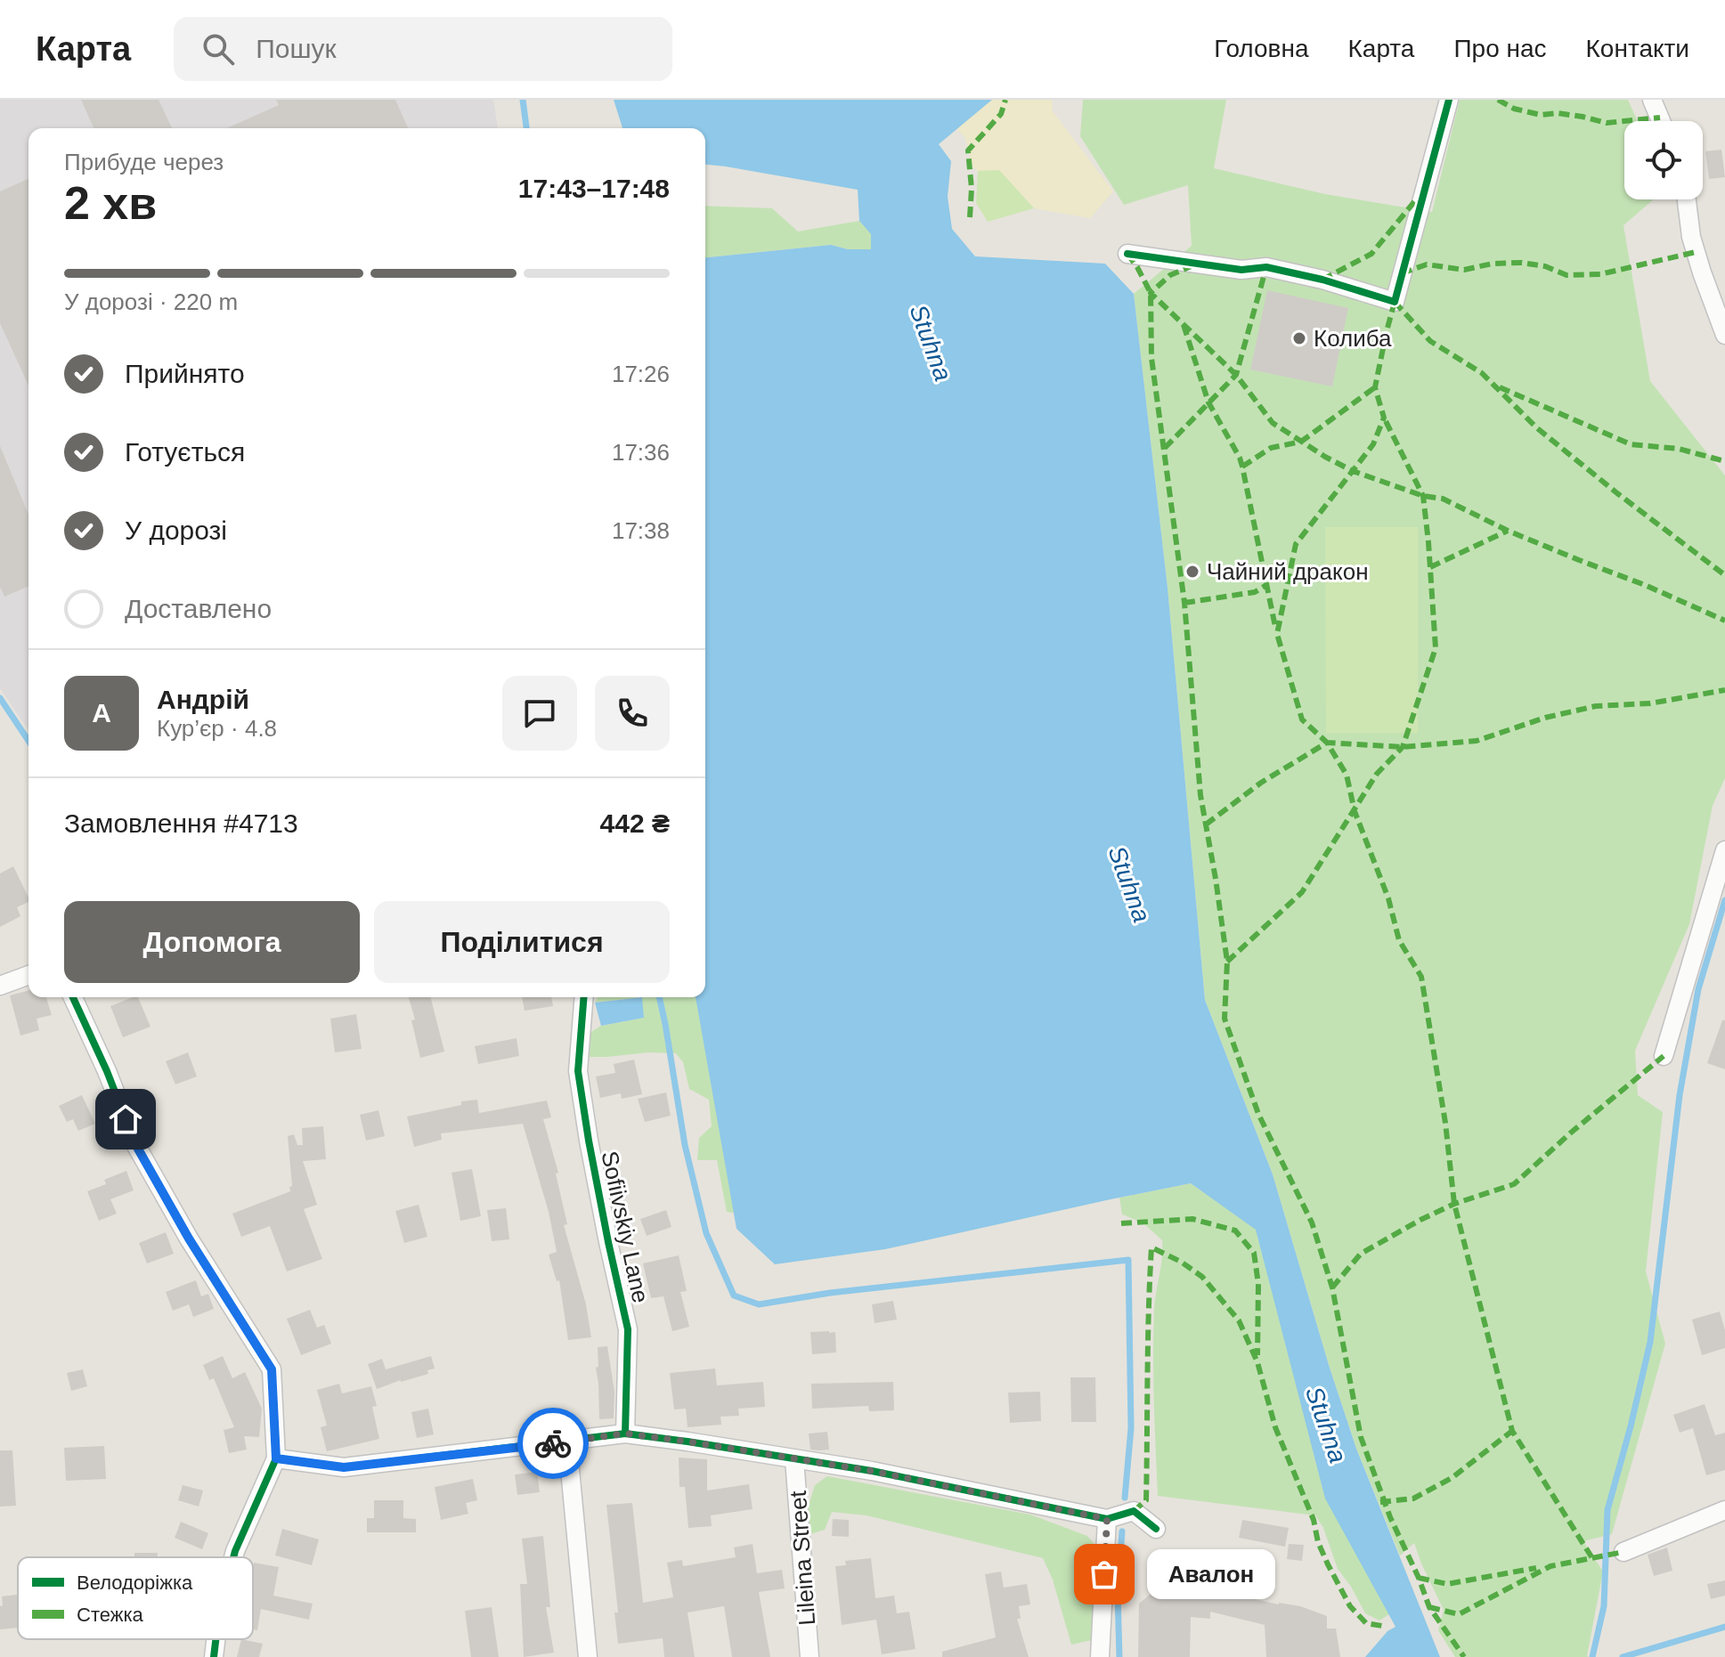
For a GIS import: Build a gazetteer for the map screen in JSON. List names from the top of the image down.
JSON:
{
  "streets": {
    "street": ["Sofiivskiy Lane", "Lileina Street"]
  },
  "water": ["Stuhna"],
  "places": ["Колиба", "Чайний дракон", "Авалон"],
  "legend": ["Велодоріжка", "Стежка"],
  "page": {
    "header": "Карта",
    "search": "Пошук",
    "nav": [
      "Головна",
      "Карта",
      "Про нас",
      "Контакти"
    ],
    "heading": ["2 хв", "Прибуде через", "17:43–17:48"],
    "panel": [
      "Андрій",
      "Кур’єр · 4.8",
      "Замовлення #4713",
      "442 ₴"
    ],
    "bar": "У дорозі · 220 m",
    "list": [
      ["Прийнято", "17:26"],
      ["Готується", "17:36"],
      ["У дорозі", "17:38"],
      "Доставлено"
    ],
    "round": "А",
    "buttons": ["Допомога", "Поділитися"],
    "bubble": "Авалон"
  }
}
